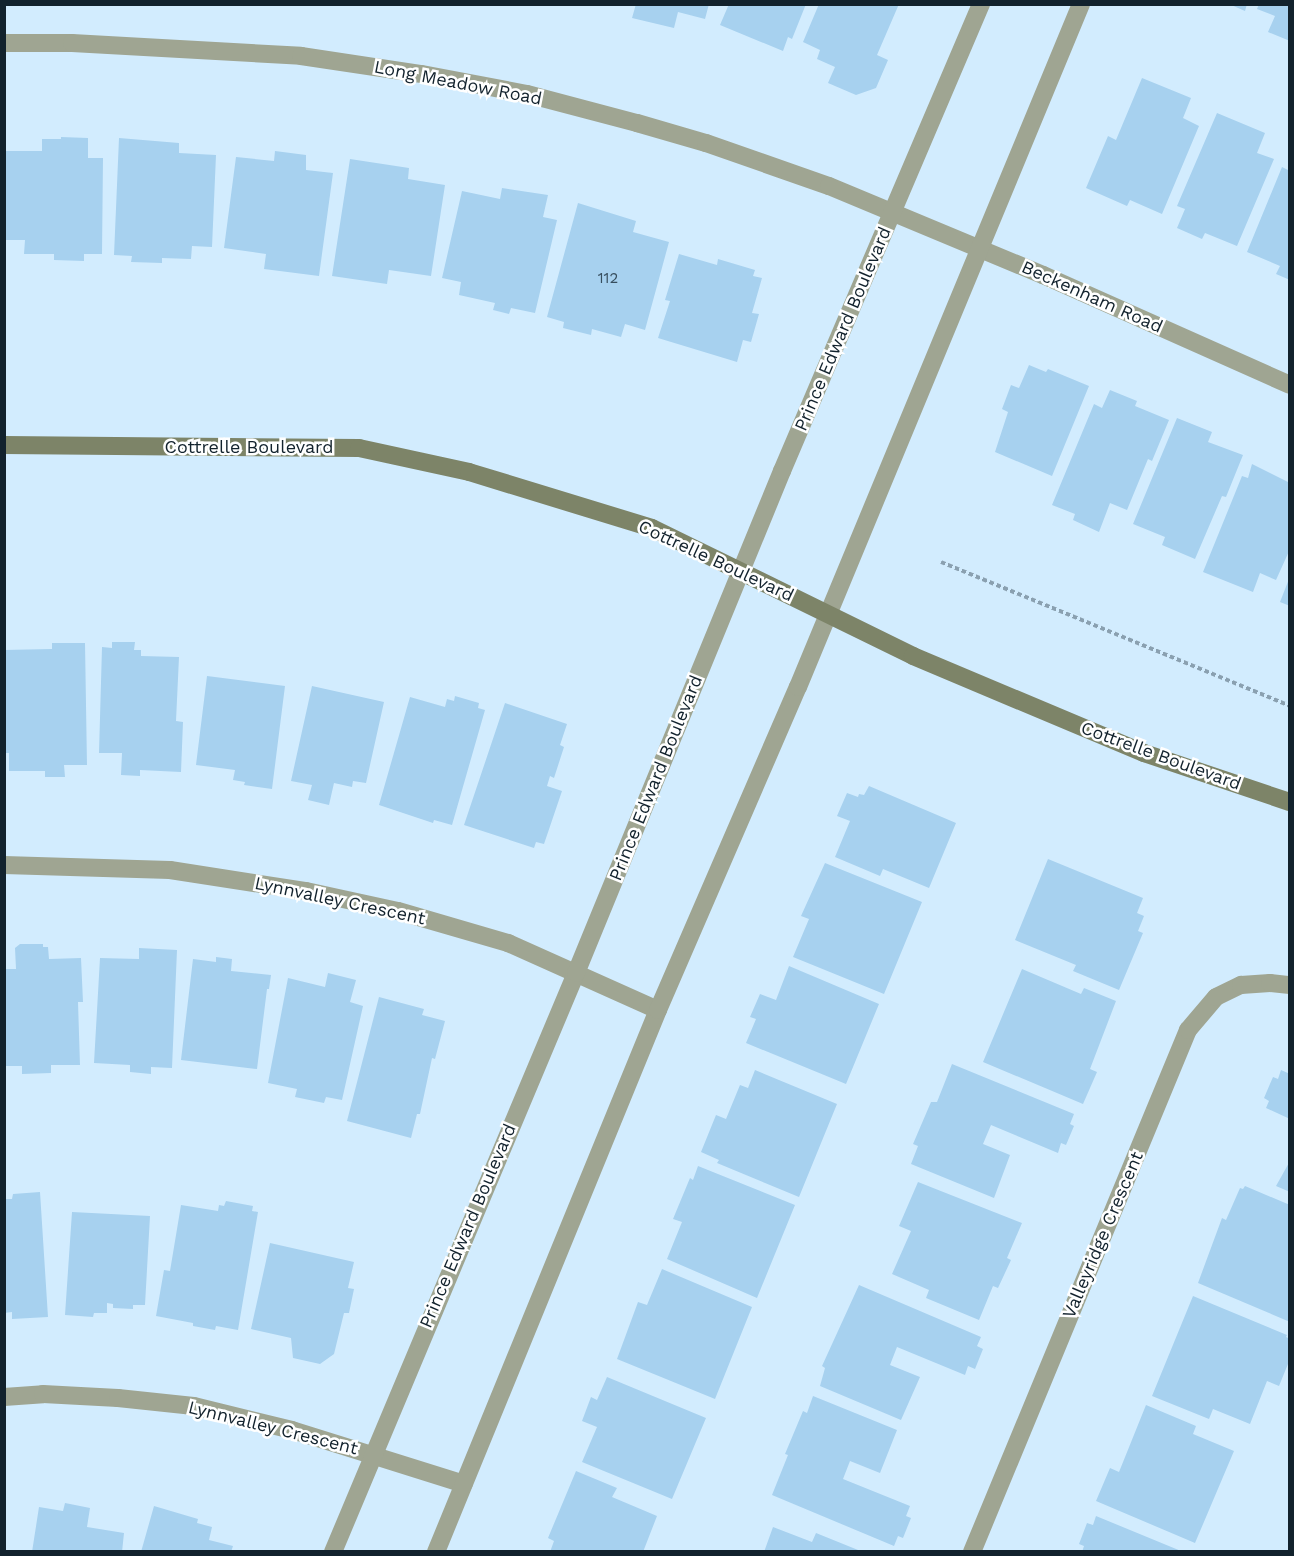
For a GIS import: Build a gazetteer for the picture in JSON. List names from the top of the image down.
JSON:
{
  "streets": {
    "main road": ["Cottrelle Boulevard"],
    "street": [
      "Long Meadow Road",
      "Beckenham Road",
      "Prince Edward Boulevard",
      "Lynnvalley Crescent",
      "Valleyridge Crescent"
    ]
  },
  "crossings": [
    ["Long Meadow Road", "Beckenham Road"],
    ["Long Meadow Road", "Prince Edward Boulevard"],
    ["Beckenham Road", "Prince Edward Boulevard"],
    ["Prince Edward Boulevard", "Cottrelle Boulevard"],
    ["Prince Edward Boulevard", "Lynnvalley Crescent"]
  ],
  "house_numbers": ["112"]
}
